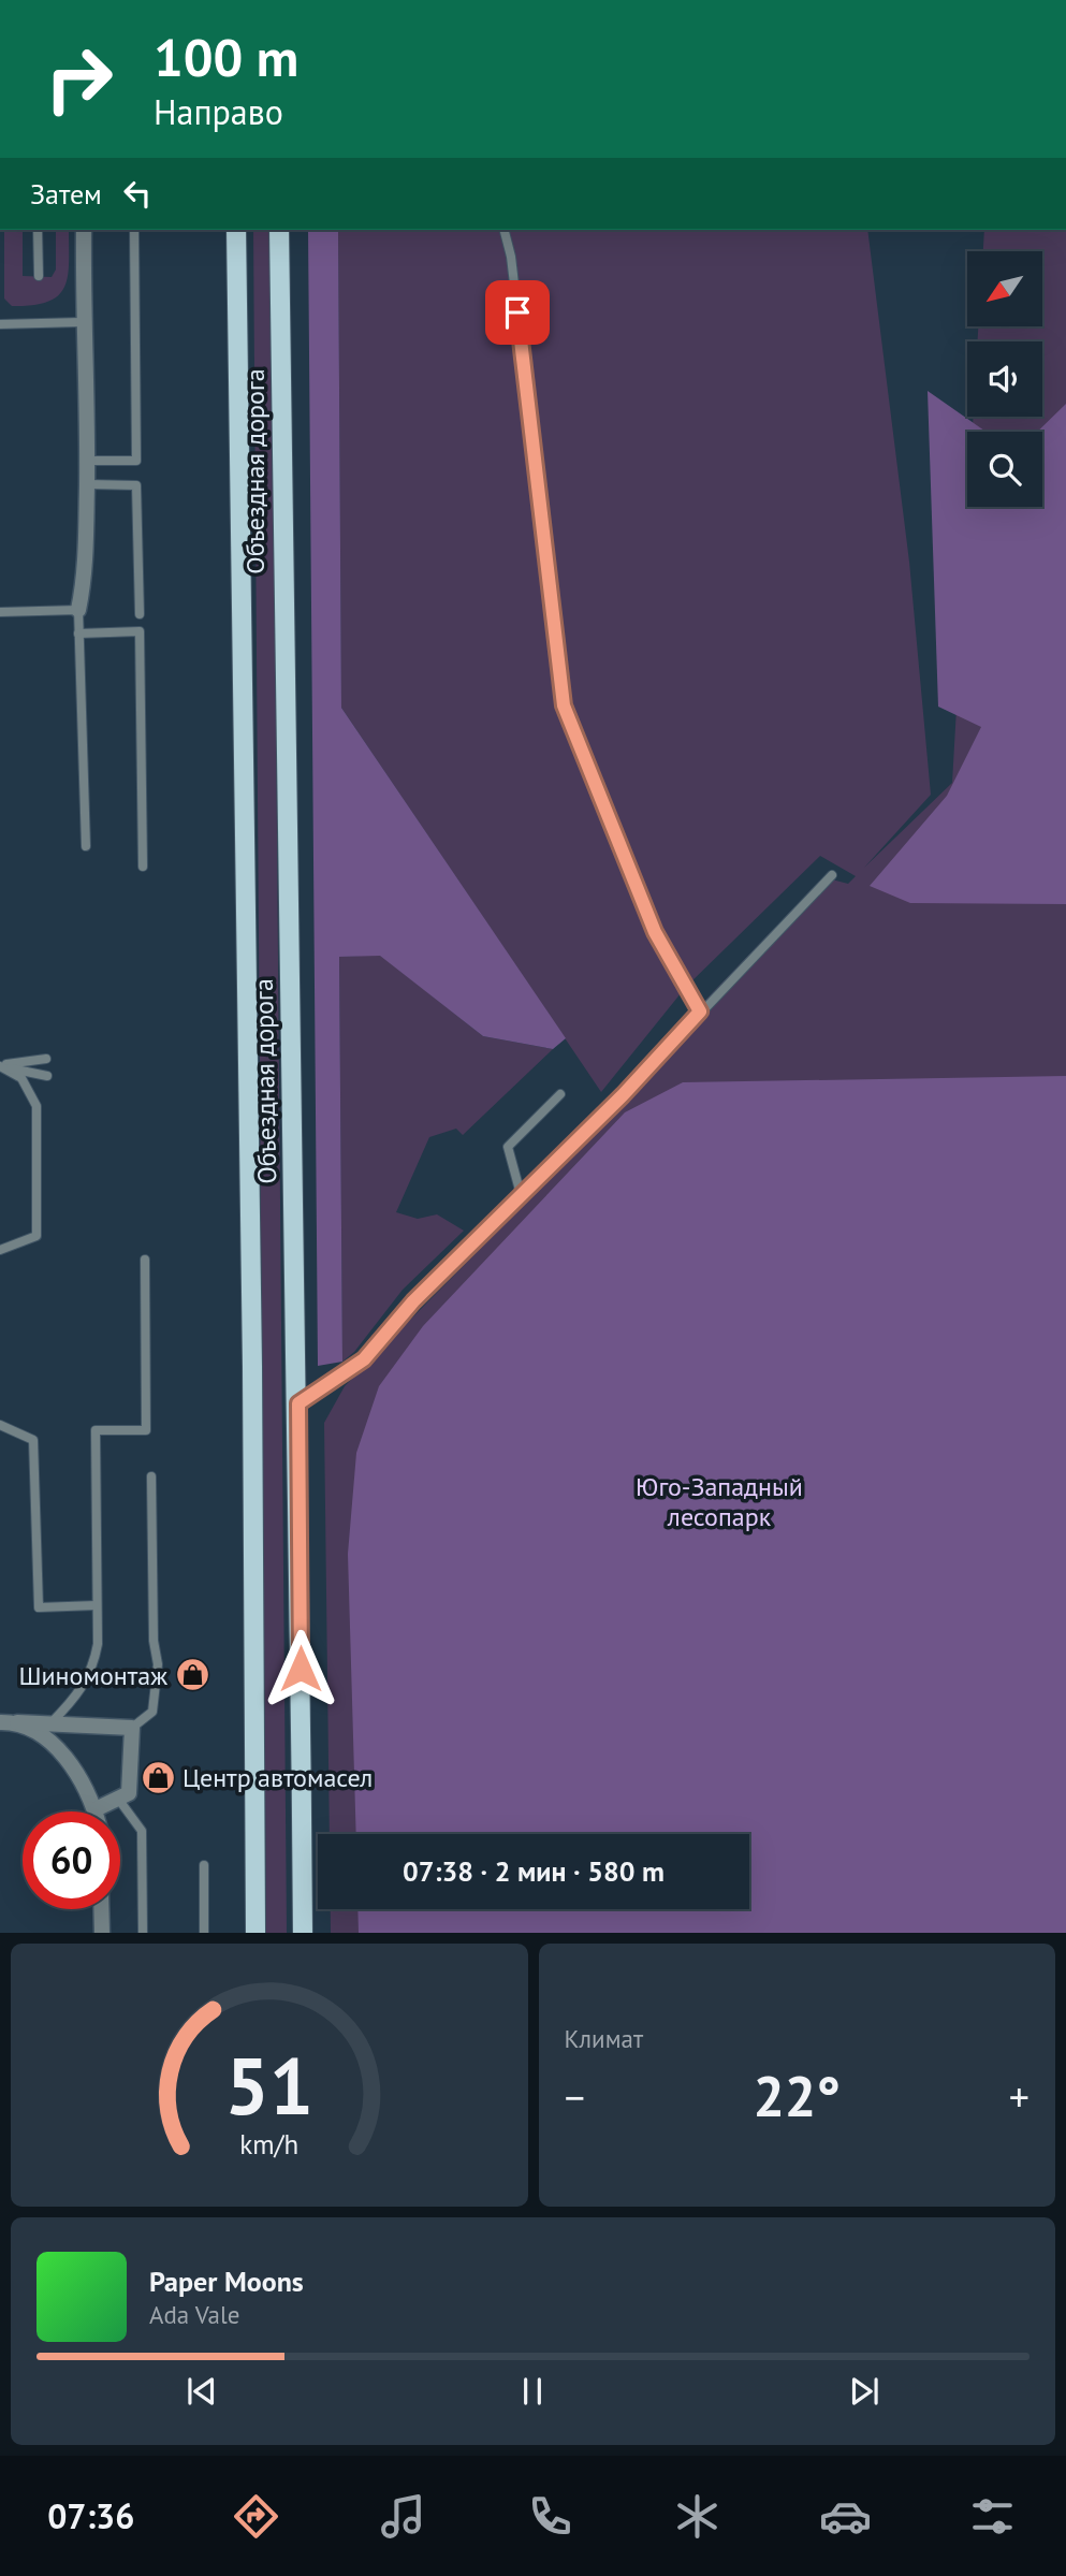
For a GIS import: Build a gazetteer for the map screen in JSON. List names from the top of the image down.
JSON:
{
  "streets": {
    "main road": ["Объездная дорога"]
  },
  "parks": ["Юго-Западный лесопарк"],
  "places": {
    "shop": ["Шиномонтаж", "Центр автомасел"]
  },
  "north": "bottom left",
  "page": {
    "turn": ["100 m", "Направо"],
    "then": "Затем",
    "limit": "60",
    "trip": "07:38 · 2 мин · 580 m",
    "tile": "Климат",
    "heat": ["−", "22°", "+"],
    "song": ["Paper Moons", "Ada Vale"],
    "tabs": "07:36",
    "gauge": ["51", "km/h"]
  }
}
